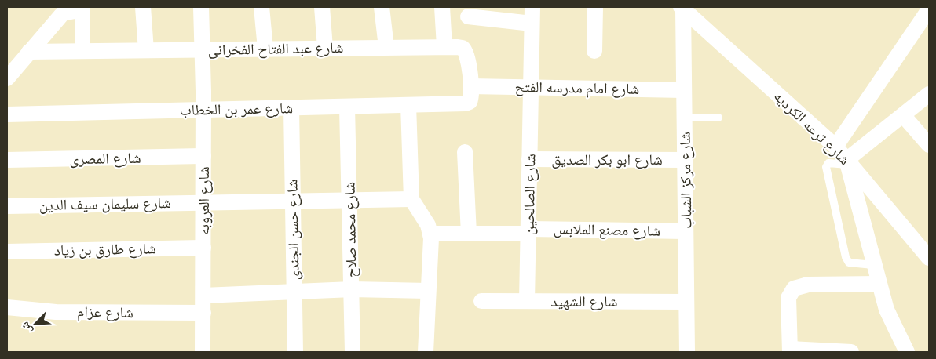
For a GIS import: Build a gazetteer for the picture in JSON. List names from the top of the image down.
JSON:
{
  "streets": {
    "street": [
      "شارع عبد الفتاح الفخرانى",
      "شارع امام مدرسه الفتح",
      "شارع عمر بن الخطاب",
      "شارع ترعه الكرديه",
      "شارع المصرى",
      "شارع ابو بكر الصديق",
      "شارع مركز الشباب",
      "شارع الصالحين",
      "شارع العروبه",
      "شارع سليمان سيف الدين",
      "شارع حسن الجندى",
      "شارع محمد صلاح",
      "شارع مصنع الملابس",
      "شارع طارق بن زياد",
      "شارع الشهيد",
      "شارع عزام"
    ]
  },
  "crossings": [
    ["شارع عبد الفتاح الفخرانى", "شارع امام مدرسه الفتح"],
    ["شارع عبد الفتاح الفخرانى", "شارع عمر بن الخطاب"],
    ["شارع عبد الفتاح الفخرانى", "شارع العروبه"],
    ["شارع امام مدرسه الفتح", "شارع مركز الشباب"],
    ["شارع امام مدرسه الفتح", "شارع الصالحين"],
    ["شارع عمر بن الخطاب", "شارع العروبه"],
    ["شارع عمر بن الخطاب", "شارع حسن الجندى"],
    ["شارع عمر بن الخطاب", "شارع محمد صلاح"],
    ["شارع ترعه الكرديه", "شارع مركز الشباب"],
    ["شارع المصرى", "شارع العروبه"],
    ["شارع ابو بكر الصديق", "شارع مركز الشباب"],
    ["شارع ابو بكر الصديق", "شارع الصالحين"],
    ["شارع مركز الشباب", "شارع مصنع الملابس"],
    ["شارع مركز الشباب", "شارع الشهيد"],
    ["شارع الصالحين", "شارع مصنع الملابس"],
    ["شارع الصالحين", "شارع الشهيد"],
    ["شارع العروبه", "شارع سليمان سيف الدين"],
    ["شارع العروبه", "شارع طارق بن زياد"],
    ["شارع العروبه", "شارع عزام"],
    ["شارع سليمان سيف الدين", "شارع حسن الجندى"],
    ["شارع سليمان سيف الدين", "شارع محمد صلاح"]
  ],
  "north": "bottom left"
}
